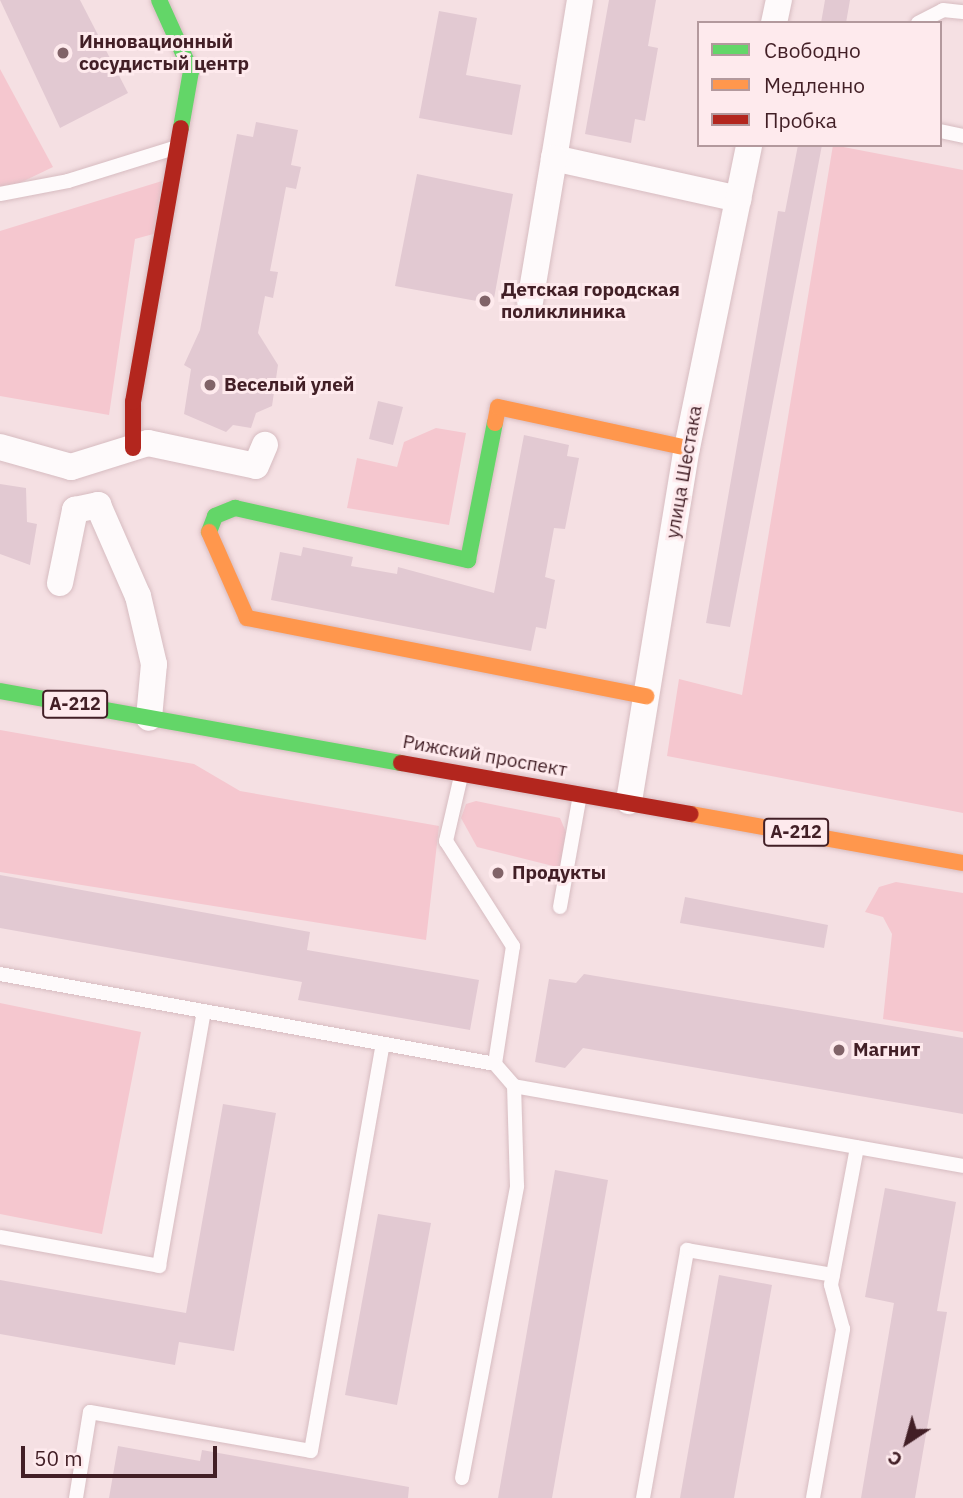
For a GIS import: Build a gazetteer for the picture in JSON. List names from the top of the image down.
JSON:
{
  "streets": {
    "main road": ["А-212", "Рижский проспект"],
    "street": ["улица Шестака"]
  },
  "crossings": [
    ["улица Шестака", "Рижский проспект"]
  ],
  "places": [
    "Инновационный сосудистый центр",
    "Детская городская поликлиника",
    "Веселый улей",
    "Продукты",
    "Магнит"
  ],
  "legend": ["Свободно", "Медленно", "Пробка"],
  "scale_bar": "50 m",
  "north": "bottom left"
}
